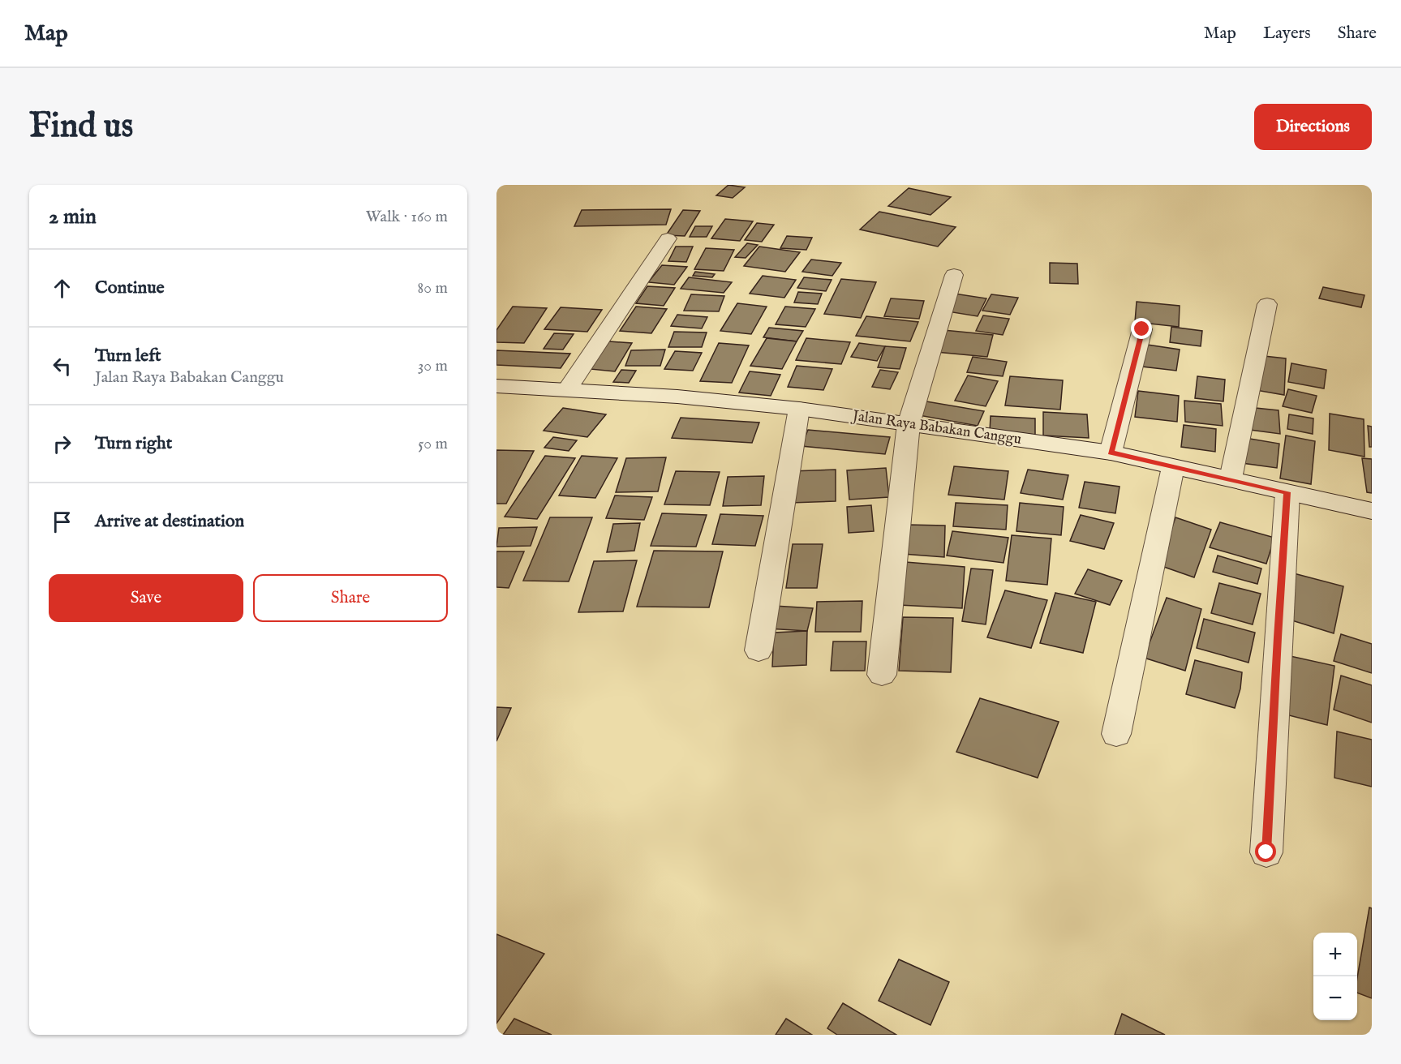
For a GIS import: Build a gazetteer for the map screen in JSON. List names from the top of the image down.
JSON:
{
  "streets": {
    "street": ["Jalan Raya Babakan Canggu"]
  },
  "page": {
    "header": "Map",
    "nav": ["Map", "Layers", "Share"],
    "buttons": [
      "Directions",
      ["Save", "Share"]
    ],
    "title": "Find us",
    "heading": ["2 min", "Walk · 160 m"],
    "list": [
      ["Continue", "80 m"],
      ["Turn left", "Jalan Raya Babakan Canggu", "30 m"],
      ["Turn right", "50 m"],
      "Arrive at destination"
    ],
    "map_buttons": ["+", "−"]
  }
}
